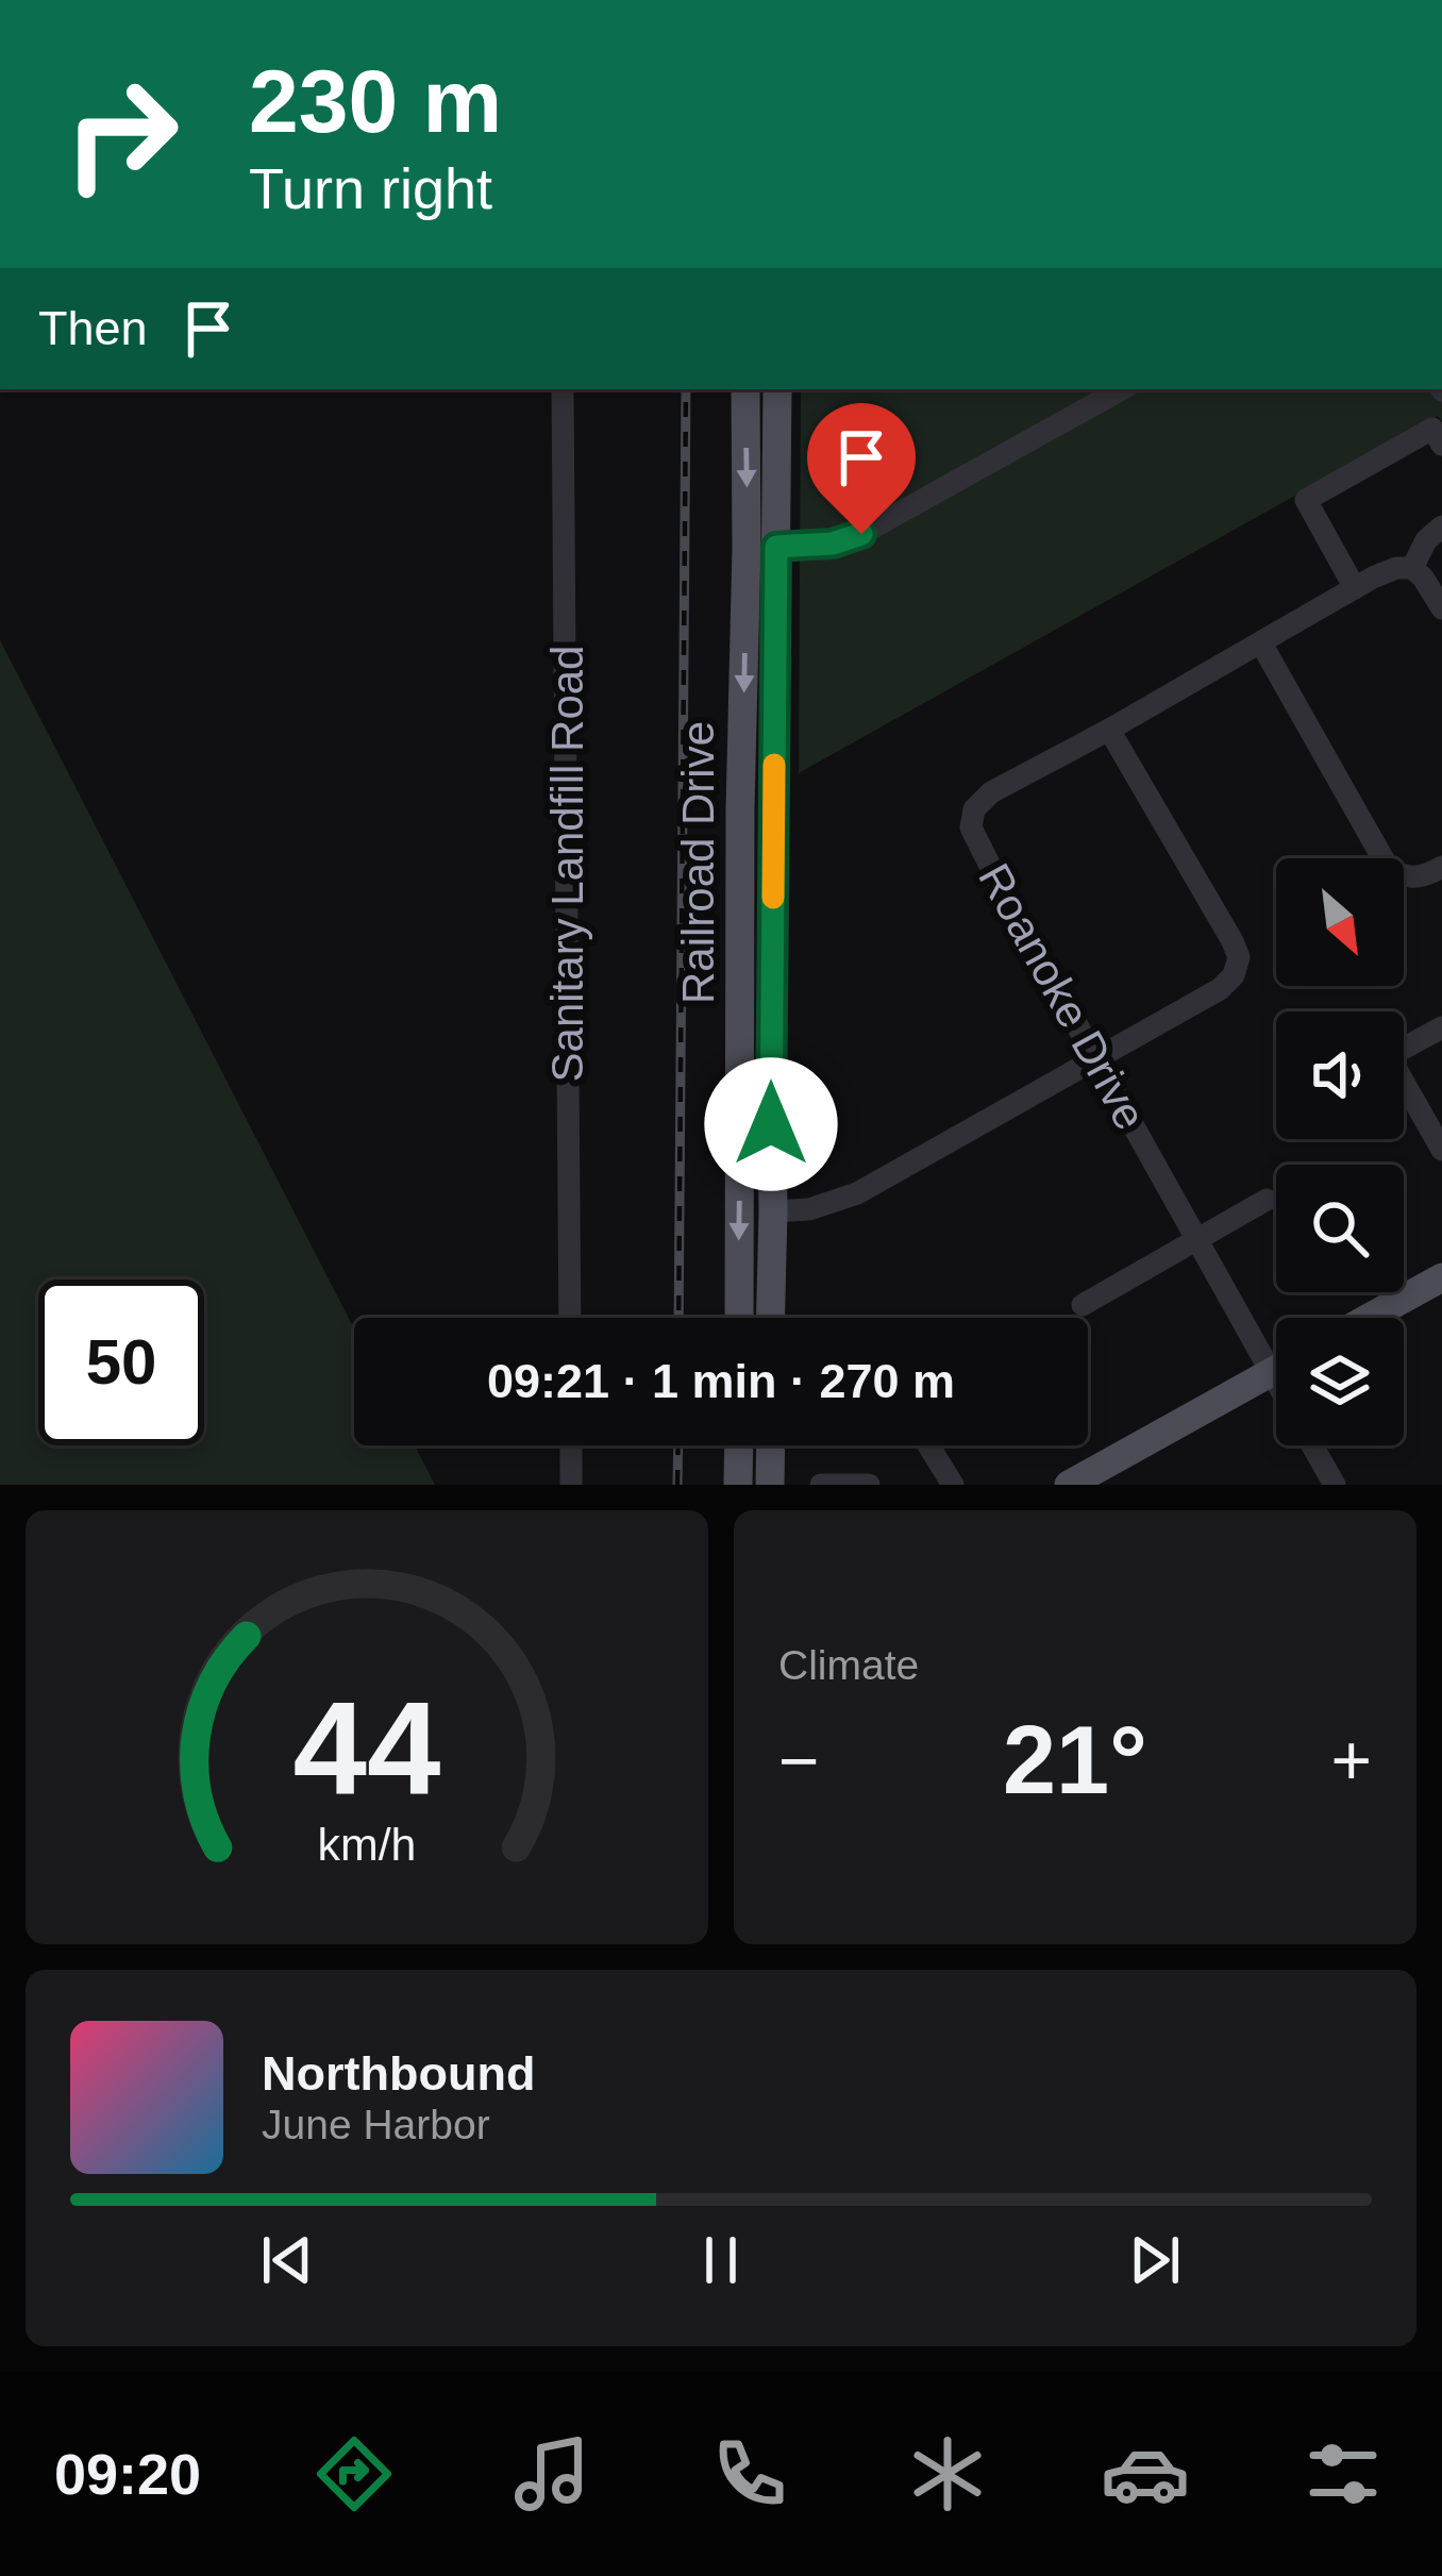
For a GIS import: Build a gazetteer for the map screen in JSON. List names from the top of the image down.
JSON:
{
  "streets": {
    "main road": ["Railroad Drive"],
    "street": ["Sanitary Landfill Road", "Roanoke Drive"]
  },
  "north": "bottom right",
  "page": {
    "turn": ["230 m", "Turn right"],
    "then": "Then",
    "limit": "50",
    "trip": "09:21 · 1 min · 270 m",
    "tile": "Climate",
    "heat": ["−", "21°", "+"],
    "song": ["Northbound", "June Harbor"],
    "tabs": "09:20",
    "gauge": ["44", "km/h"]
  }
}
